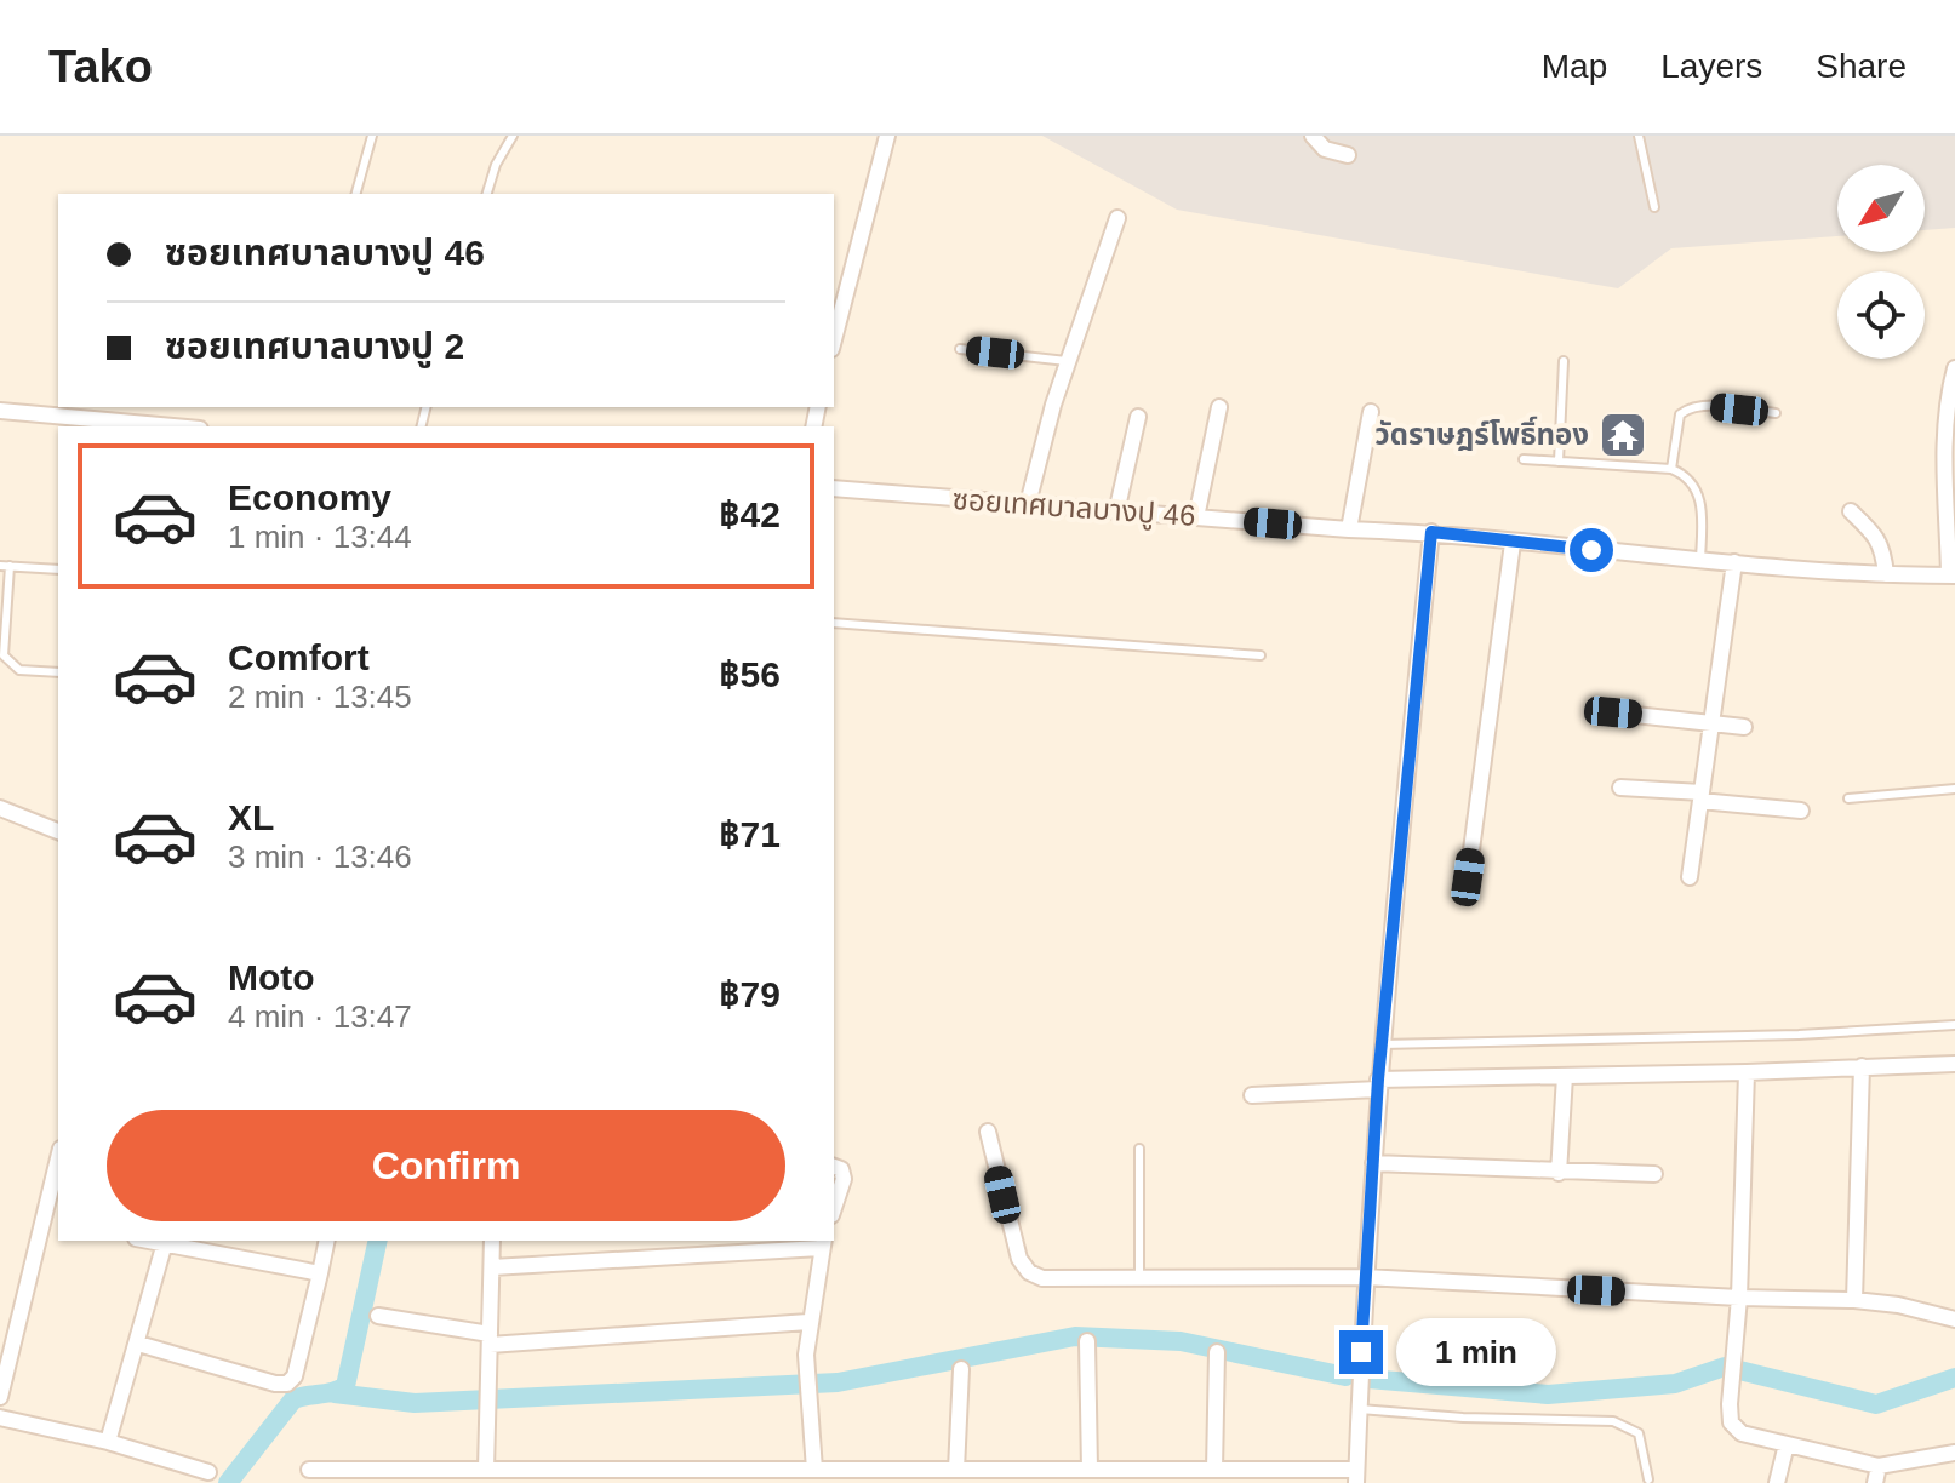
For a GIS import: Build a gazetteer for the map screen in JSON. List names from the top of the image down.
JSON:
{
  "streets": {
    "street": ["ซอยเทศบาลบางปู 46"]
  },
  "places": {
    "temple": ["วัดราษฎร์โพธิ์ทอง"]
  },
  "north": "bottom left",
  "page": {
    "header": "Tako",
    "nav": ["Map", "Layers", "Share"],
    "banner": ["ซอยเทศบาลบางปู 46", "ซอยเทศบาลบางปู 2"],
    "list": [
      {
        "name": "Economy",
        "note": "1 min · 13:44",
        "value": "฿42"
      },
      {
        "name": "Comfort",
        "note": "2 min · 13:45",
        "value": "฿56"
      },
      {
        "name": "XL",
        "note": "3 min · 13:46",
        "value": "฿71"
      },
      {
        "name": "Moto",
        "note": "4 min · 13:47",
        "value": "฿79"
      }
    ],
    "buttons": "Confirm",
    "bubble": "1 min"
  }
}
